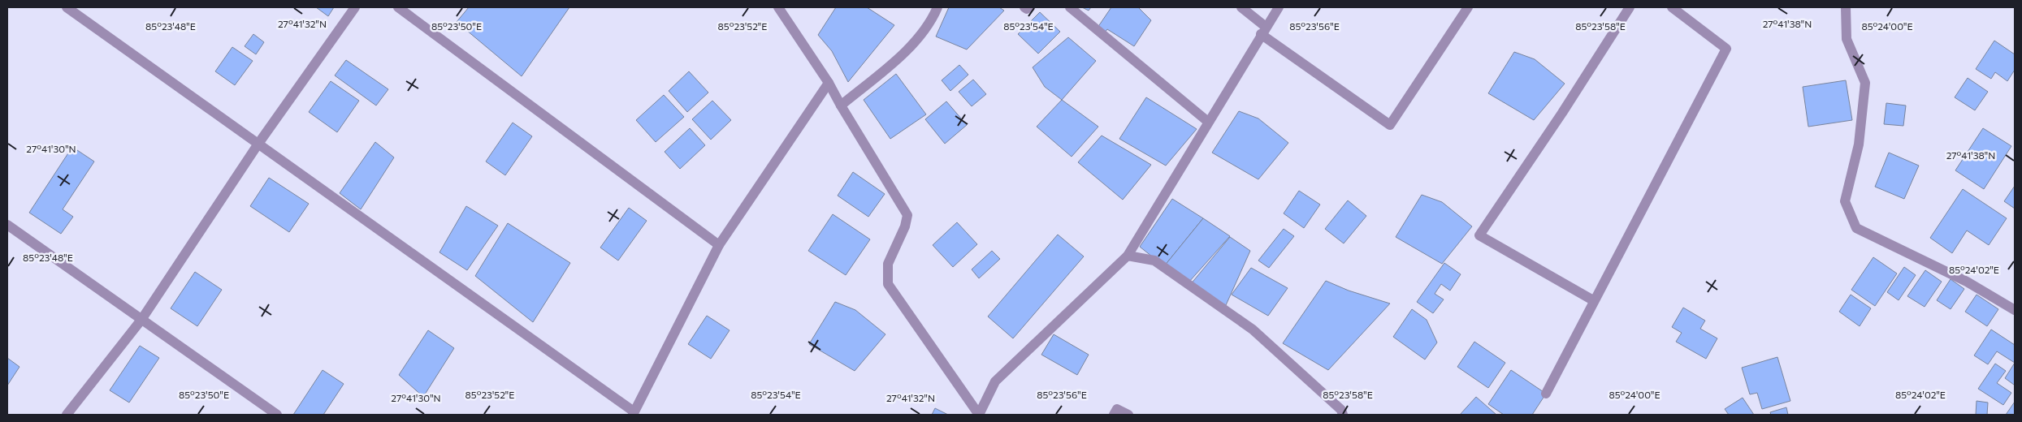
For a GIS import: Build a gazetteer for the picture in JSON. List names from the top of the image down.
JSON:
{
  "coordinates": [
    "27°41'32\"N",
    "27°41'38\"N",
    "85°23'48\"E",
    "85°23'52\"E",
    "85°23'56\"E",
    "85°24'00\"E",
    "85°23'50\"E",
    "85°23'54\"E",
    "85°23'58\"E",
    "27°41'30\"N",
    "85°24'02\"E"
  ]
}
